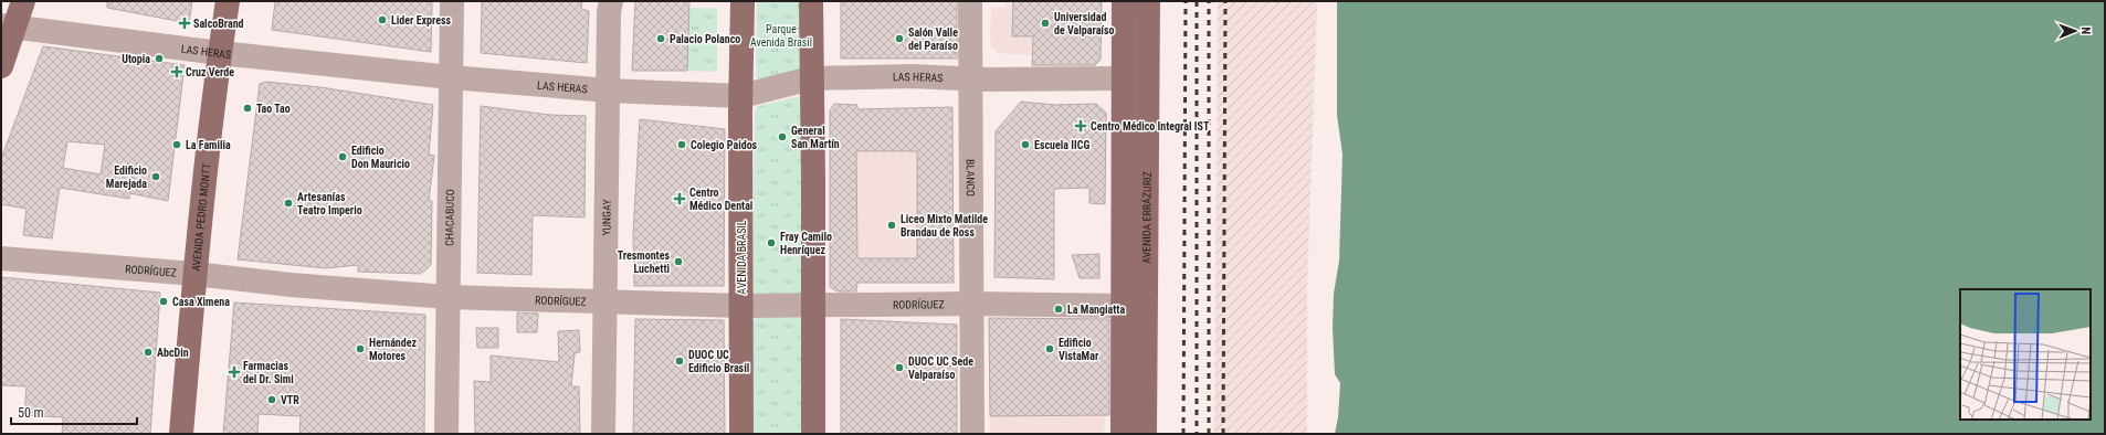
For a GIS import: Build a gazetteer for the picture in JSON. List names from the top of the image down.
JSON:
{
  "streets": {
    "main road": ["AVENIDA PEDRO MONTT", "AVENIDA ERRÁZURIZ", "AVENIDA BRASIL"],
    "street": [
      "LAS HERAS",
      "BLANCO",
      "CHACABUCO",
      "YUNGAY",
      "RODRÍGUEZ"
    ]
  },
  "crossings": [
    ["LAS HERAS", "BLANCO"],
    ["LAS HERAS", "AVENIDA PEDRO MONTT"],
    ["LAS HERAS", "CHACABUCO"],
    ["LAS HERAS", "YUNGAY"],
    ["LAS HERAS", "AVENIDA ERRÁZURIZ"],
    ["LAS HERAS", "AVENIDA BRASIL"],
    ["BLANCO", "RODRÍGUEZ"],
    ["AVENIDA PEDRO MONTT", "RODRÍGUEZ"],
    ["CHACABUCO", "RODRÍGUEZ"],
    ["YUNGAY", "RODRÍGUEZ"],
    ["AVENIDA ERRÁZURIZ", "RODRÍGUEZ"],
    ["AVENIDA BRASIL", "RODRÍGUEZ"]
  ],
  "parks": ["Parque Avenida Brasil"],
  "places": {
    "other": [
      "Lider Express",
      "Universidad de Valparaíso",
      "Palacio Polanco",
      "Salón Valle del Paraíso",
      "Utopia",
      "Tao Tao",
      "General San Martín",
      "La Familia",
      "Colegio Paidos",
      "Escuela IICG",
      "Edificio Don Mauricio",
      "Edificio Marejada",
      "Artesanías Teatro Imperio",
      "Liceo Mixto Matilde Brandau de Ross",
      "Fray Camilo Henríquez",
      "Tresmontes Luchetti",
      "Casa Ximena",
      "La Mangiatta",
      "Hernández Motores",
      "Edificio VistaMar",
      "AbcDin",
      "DUOC UC Edificio Brasil",
      "DUOC UC Sede Valparaíso",
      "VTR"
    ],
    "health": [
      "SalcoBrand",
      "Cruz Verde",
      "Centro Médico Integral IST",
      "Centro Médico Dental",
      "Farmacias del Dr. Simi"
    ]
  },
  "scale_bar": "50 m",
  "north": "right"
}
